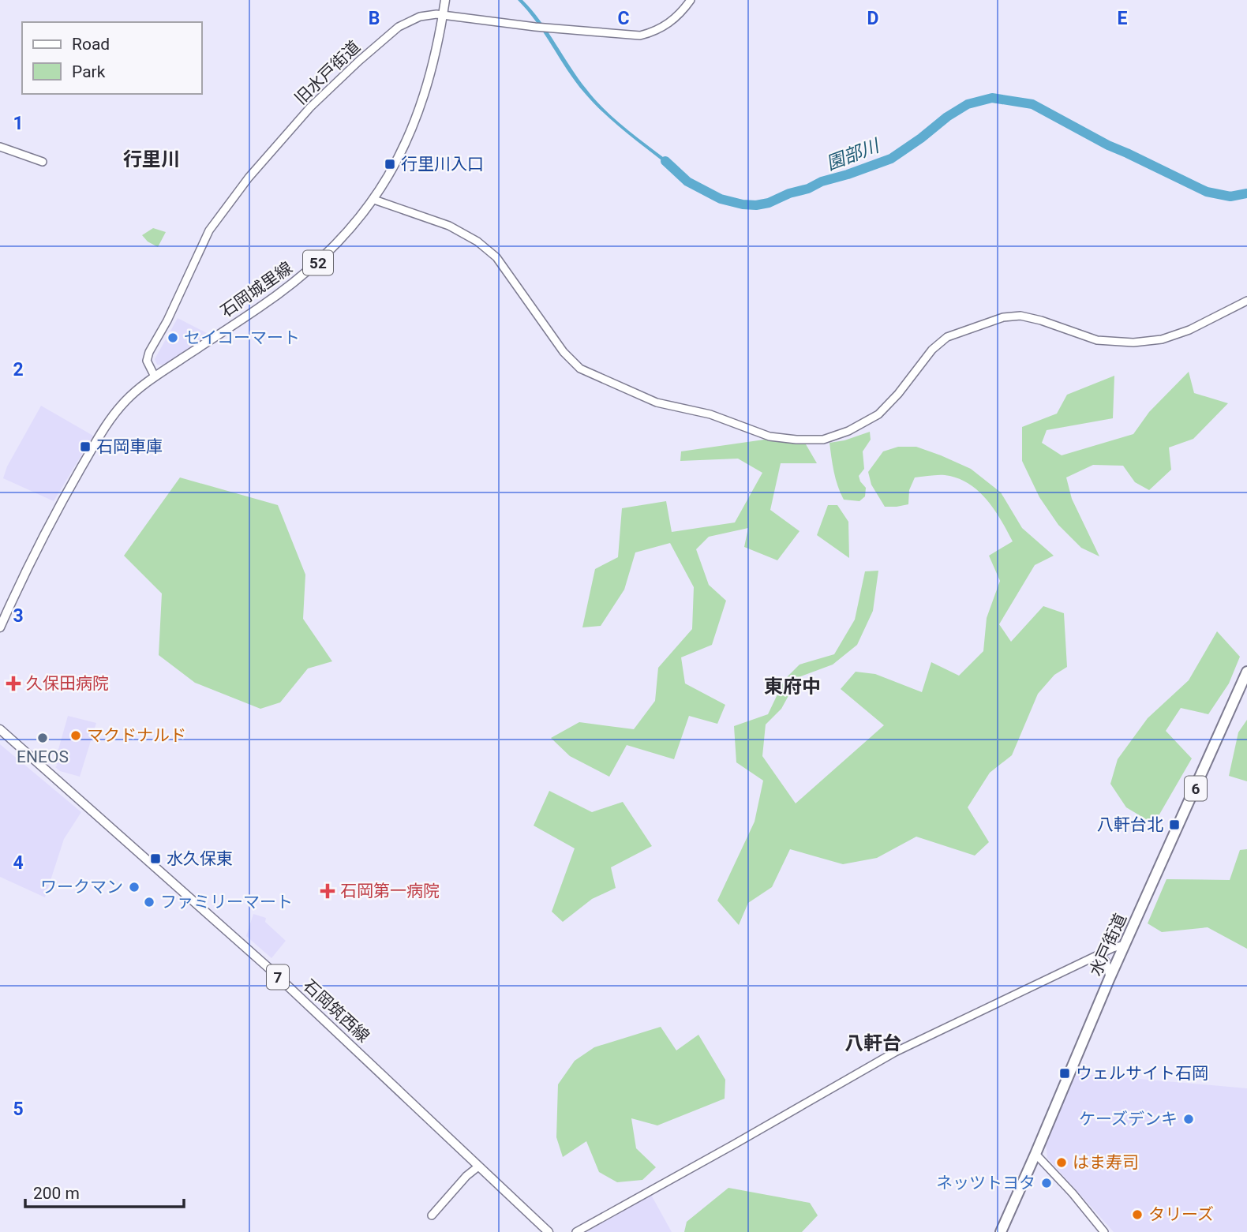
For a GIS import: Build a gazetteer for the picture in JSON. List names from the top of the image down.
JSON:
{
  "streets": {
    "highway": ["6", "水戸街道"],
    "main road": [
      "52",
      "石岡城里線",
      "7",
      "石岡筑西線"
    ],
    "street": ["旧水戸街道"]
  },
  "crossings": [
    ["旧水戸街道", "石岡城里線"]
  ],
  "districts": ["行里川", "東府中", "八軒台"],
  "water": ["園部川"],
  "places": {
    "transit": [
      "行里川入口",
      "石岡車庫",
      "八軒台北",
      "水久保東",
      "ウェルサイト石岡"
    ],
    "other": [
      "セイコーマート",
      "マクドナルド",
      "ENEOS",
      "ワークマン",
      "ファミリーマート",
      "ケーズデンキ",
      "はま寿司",
      "ネッツトヨタ",
      "タリーズ"
    ],
    "health": ["久保田病院", "石岡第一病院"]
  },
  "legend": ["Road", "Park"],
  "scale_bar": "200 m",
  "grid": {
    "columns": [
      "B",
      "C",
      "D",
      "E"
    ],
    "rows": [
      "1",
      "2",
      "3",
      "4",
      "5"
    ]
  }
}
